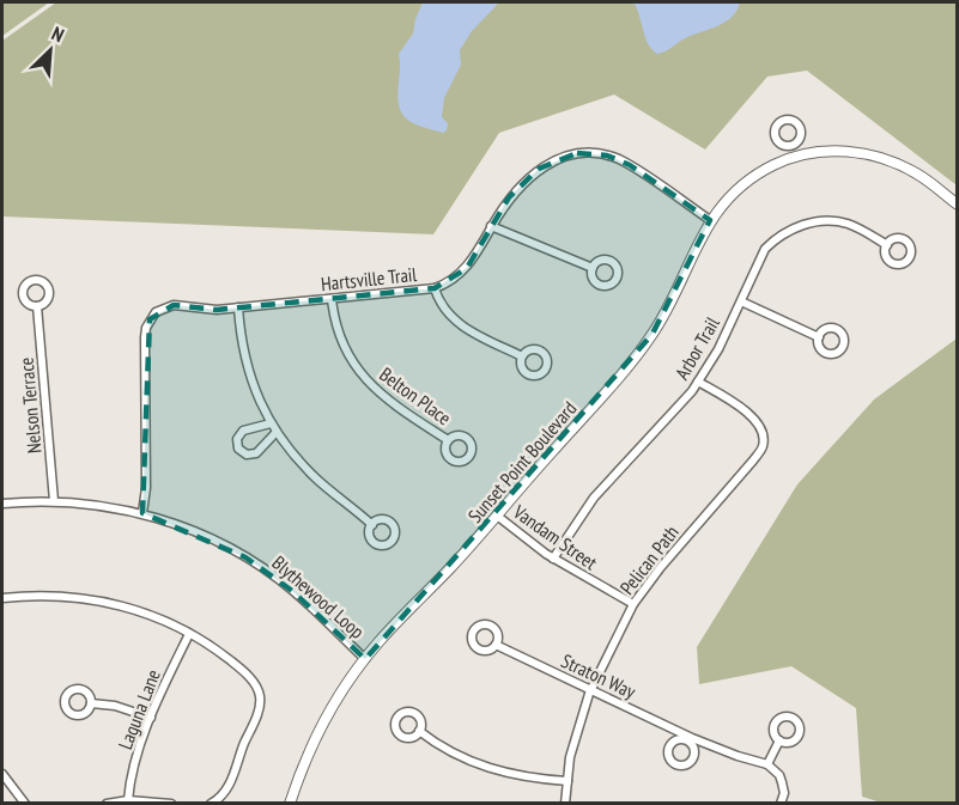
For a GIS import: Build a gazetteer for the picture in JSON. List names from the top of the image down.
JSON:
{
  "streets": {
    "street": [
      "Hartsville Trail",
      "Arbor Trail",
      "Belton Place",
      "Nelson Terrace",
      "Sunset Point Boulevard",
      "Vandam Street",
      "Pelican Path",
      "Blythewood Loop",
      "Straton Way",
      "Laguna Lane"
    ]
  },
  "crossings": [
    ["Hartsville Trail", "Belton Place"],
    ["Hartsville Trail", "Sunset Point Boulevard"],
    ["Hartsville Trail", "Blythewood Loop"],
    ["Arbor Trail", "Vandam Street"],
    ["Arbor Trail", "Pelican Path"],
    ["Nelson Terrace", "Blythewood Loop"],
    ["Sunset Point Boulevard", "Vandam Street"],
    ["Sunset Point Boulevard", "Blythewood Loop"],
    ["Vandam Street", "Pelican Path"],
    ["Pelican Path", "Straton Way"]
  ],
  "north": "top right"
}
